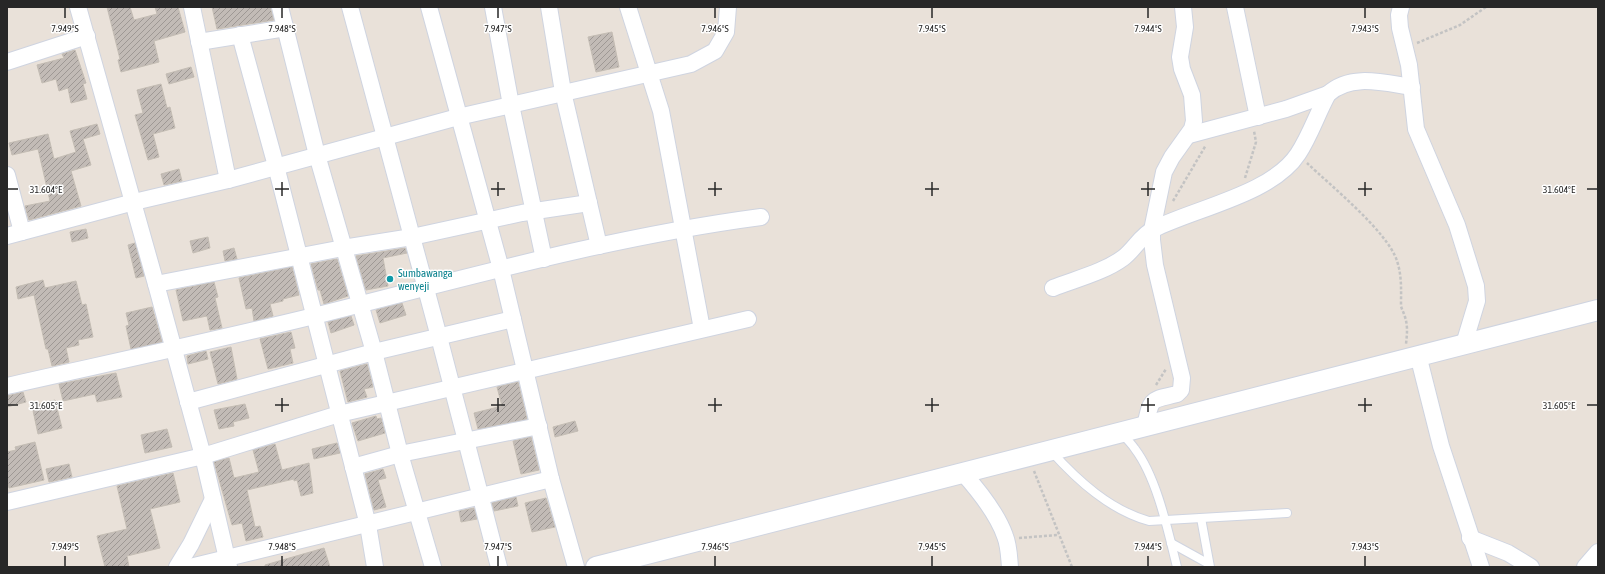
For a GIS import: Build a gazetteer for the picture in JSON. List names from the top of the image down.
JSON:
{
  "places": ["Sumbawanga wenyeji"],
  "coordinates": [
    "7.949°S",
    "7.948°S",
    "7.947°S",
    "7.946°S",
    "7.945°S",
    "7.944°S",
    "7.943°S",
    "31.604°E",
    "31.605°E"
  ]
}
